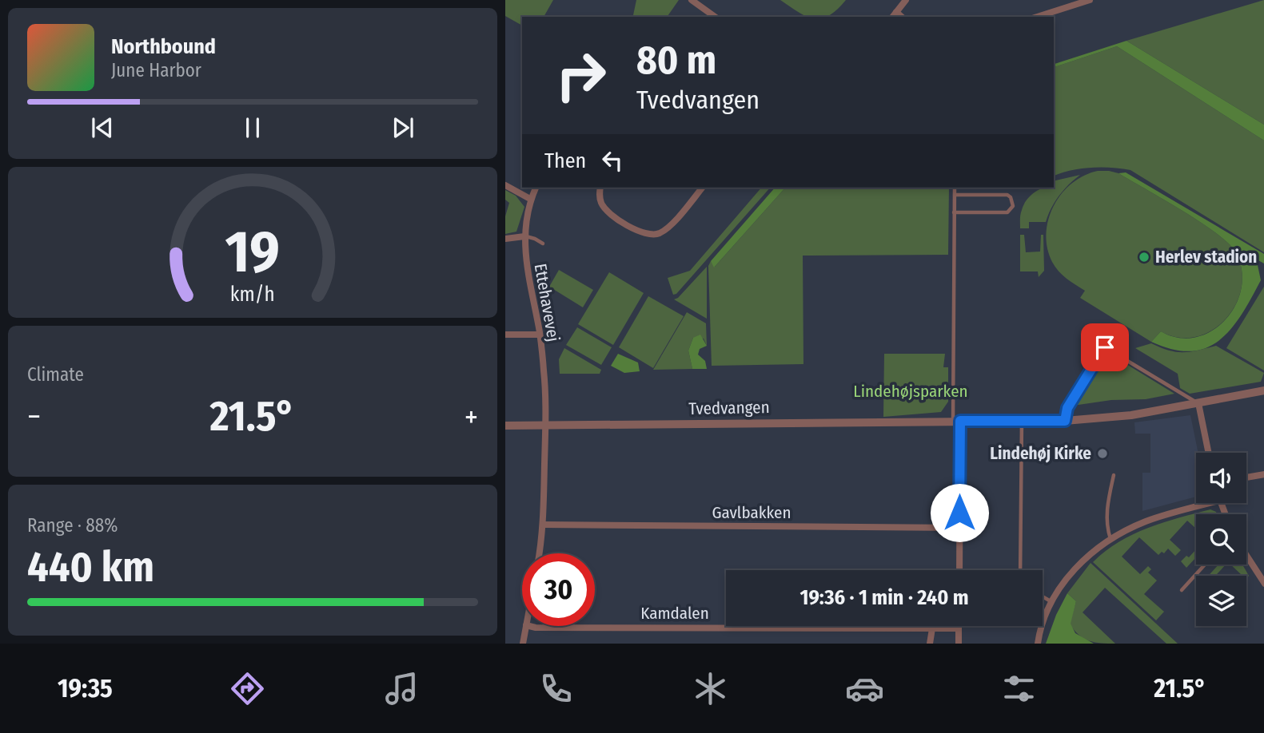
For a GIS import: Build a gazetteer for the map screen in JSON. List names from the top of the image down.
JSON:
{
  "streets": {
    "street": [
      "Ettehavevej",
      "Tvedvangen",
      "Gavlbakken",
      "Kamdalen"
    ]
  },
  "crossings": [
    ["Ettehavevej", "Tvedvangen"],
    ["Ettehavevej", "Gavlbakken"]
  ],
  "parks": ["Lindehøjsparken"],
  "places": ["Herlev stadion", "Lindehøj Kirke"],
  "page": {
    "turn": ["80 m", "Tvedvangen"],
    "song": ["Northbound", "June Harbor"],
    "then": "Then",
    "tile": [
      "Climate",
      ["Range · 88%", "440 km"]
    ],
    "heat": ["−", "21.5°", "+"],
    "limit": "30",
    "trip": "19:36 · 1 min · 240 m",
    "tabs": ["19:35", "21.5°"],
    "gauge": ["19", "km/h"]
  }
}
